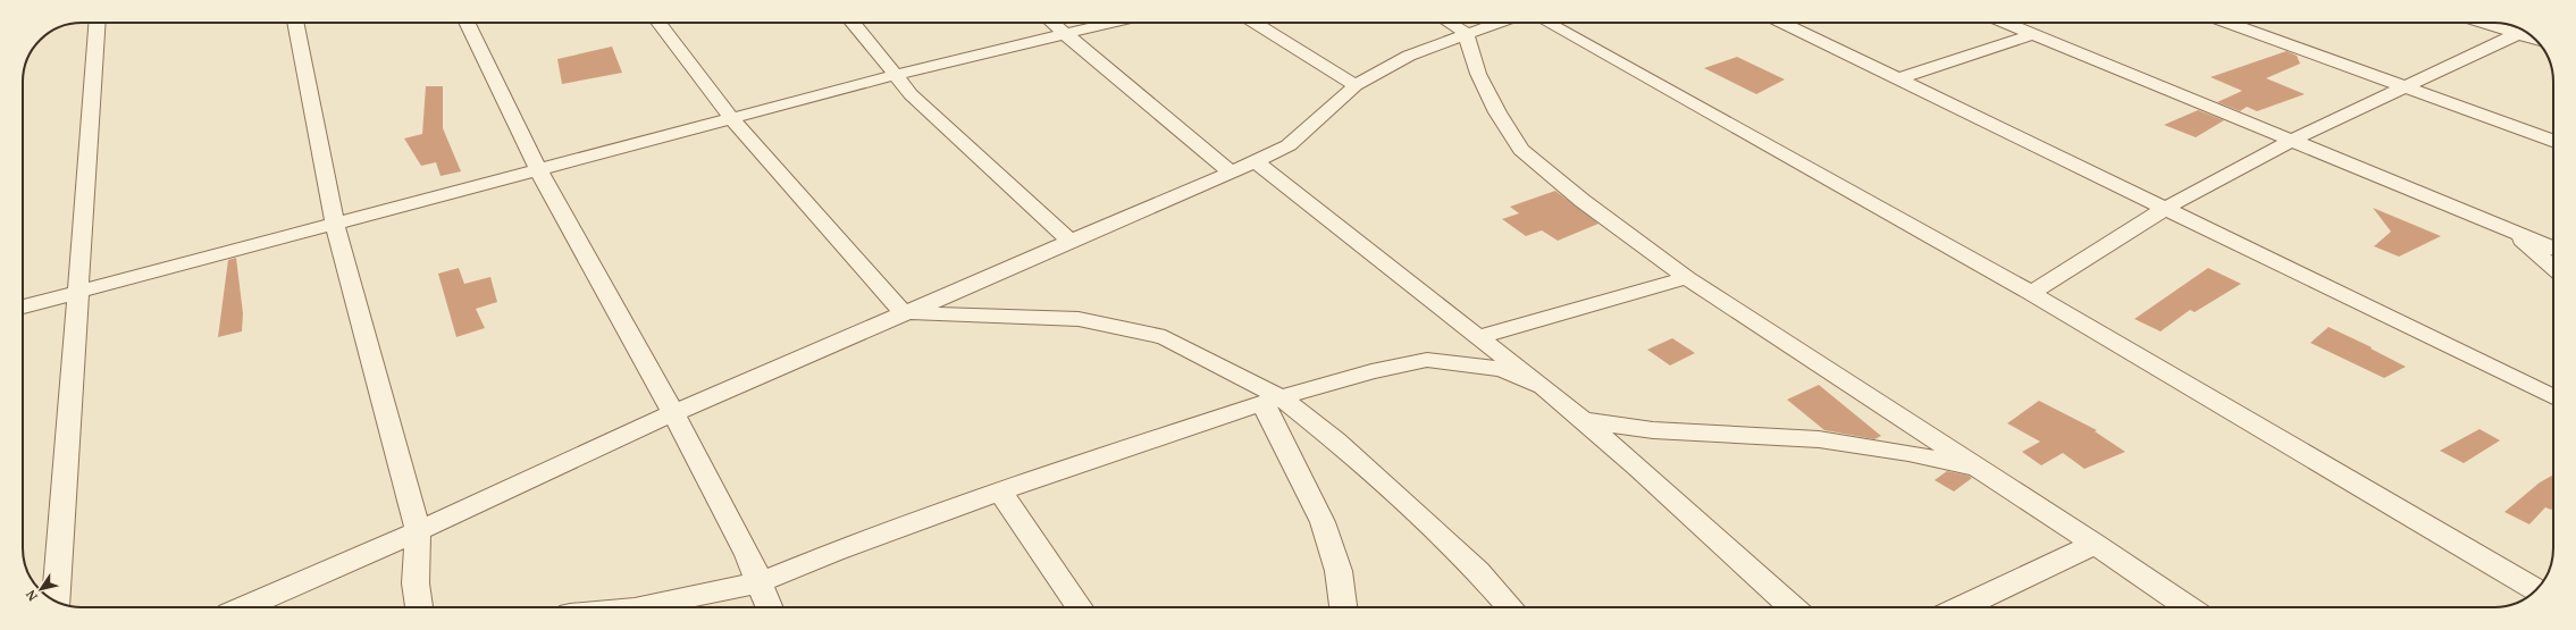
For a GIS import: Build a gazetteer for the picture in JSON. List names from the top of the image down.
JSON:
{
  "north": "bottom left"
}
